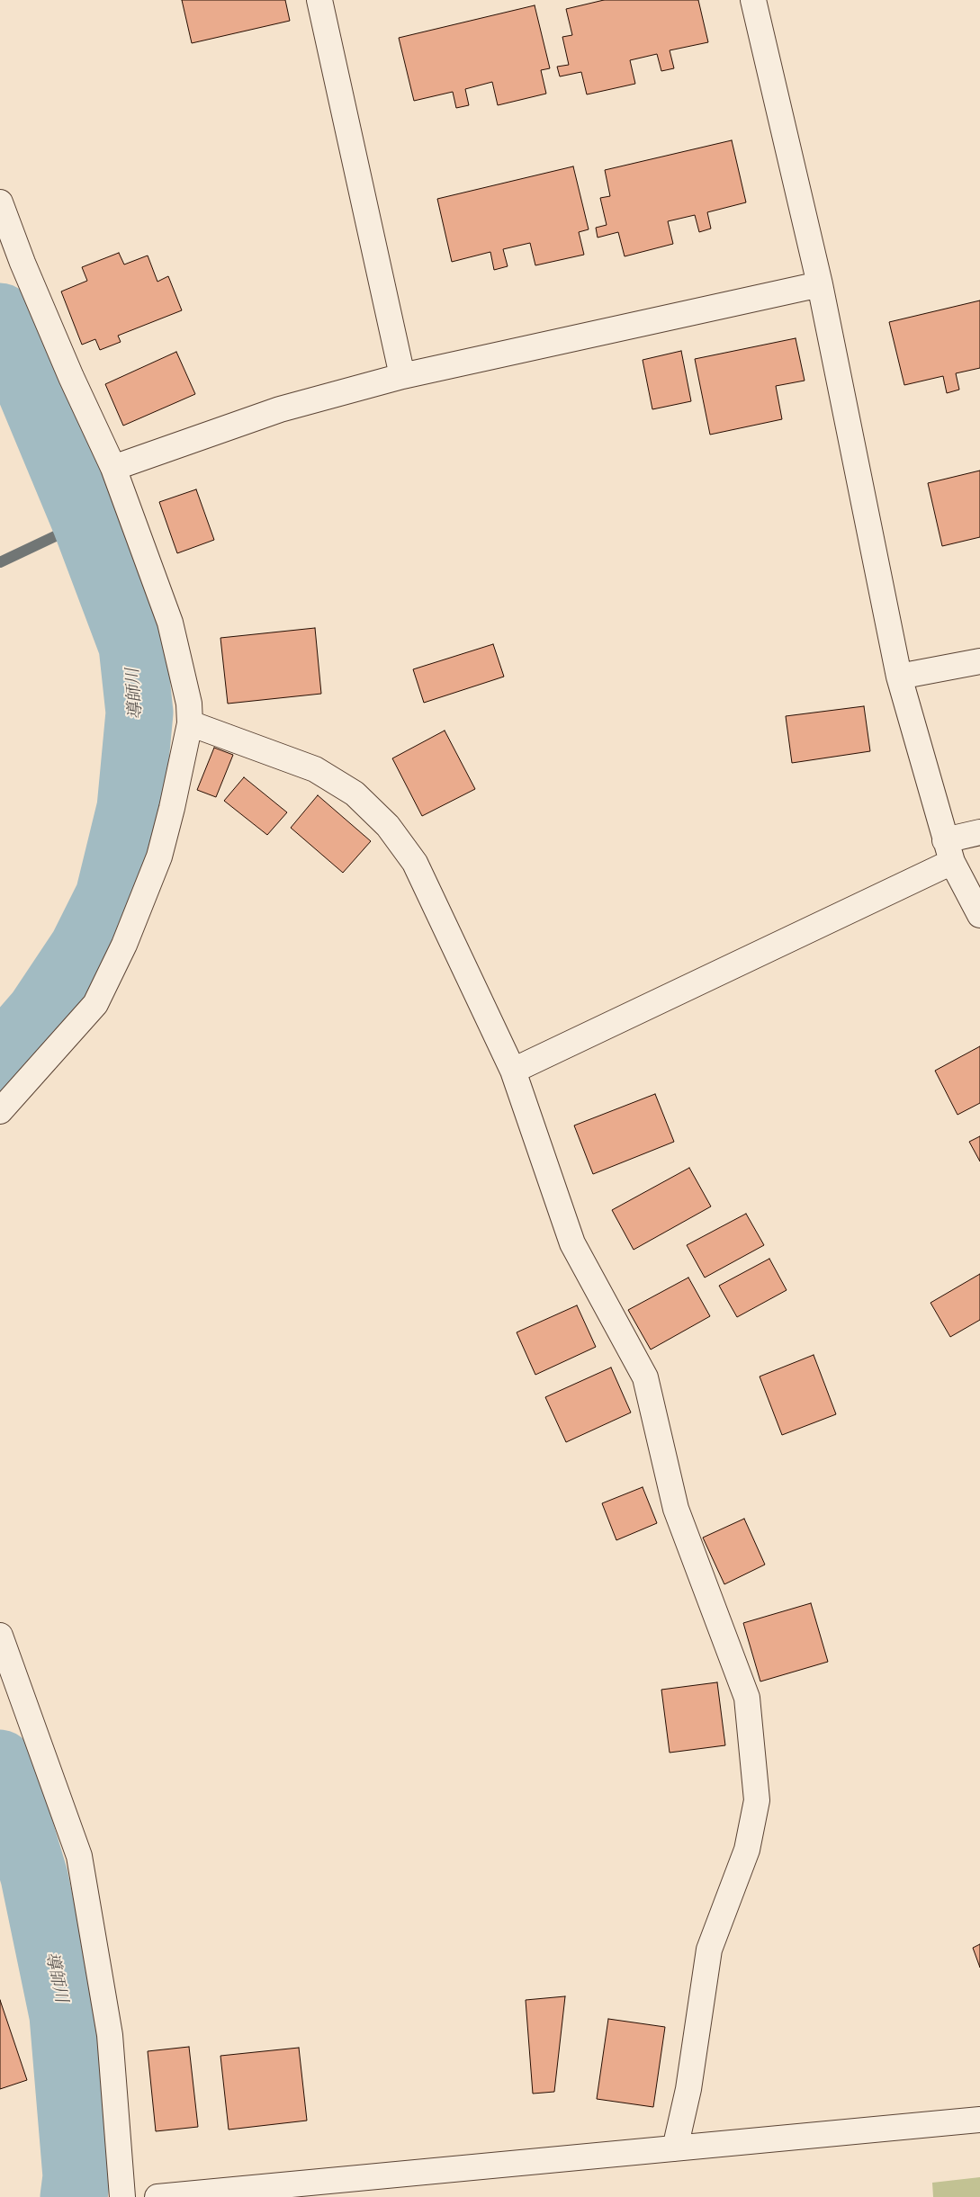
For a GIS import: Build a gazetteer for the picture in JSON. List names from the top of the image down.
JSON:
{
  "water": ["導師川"]
}
